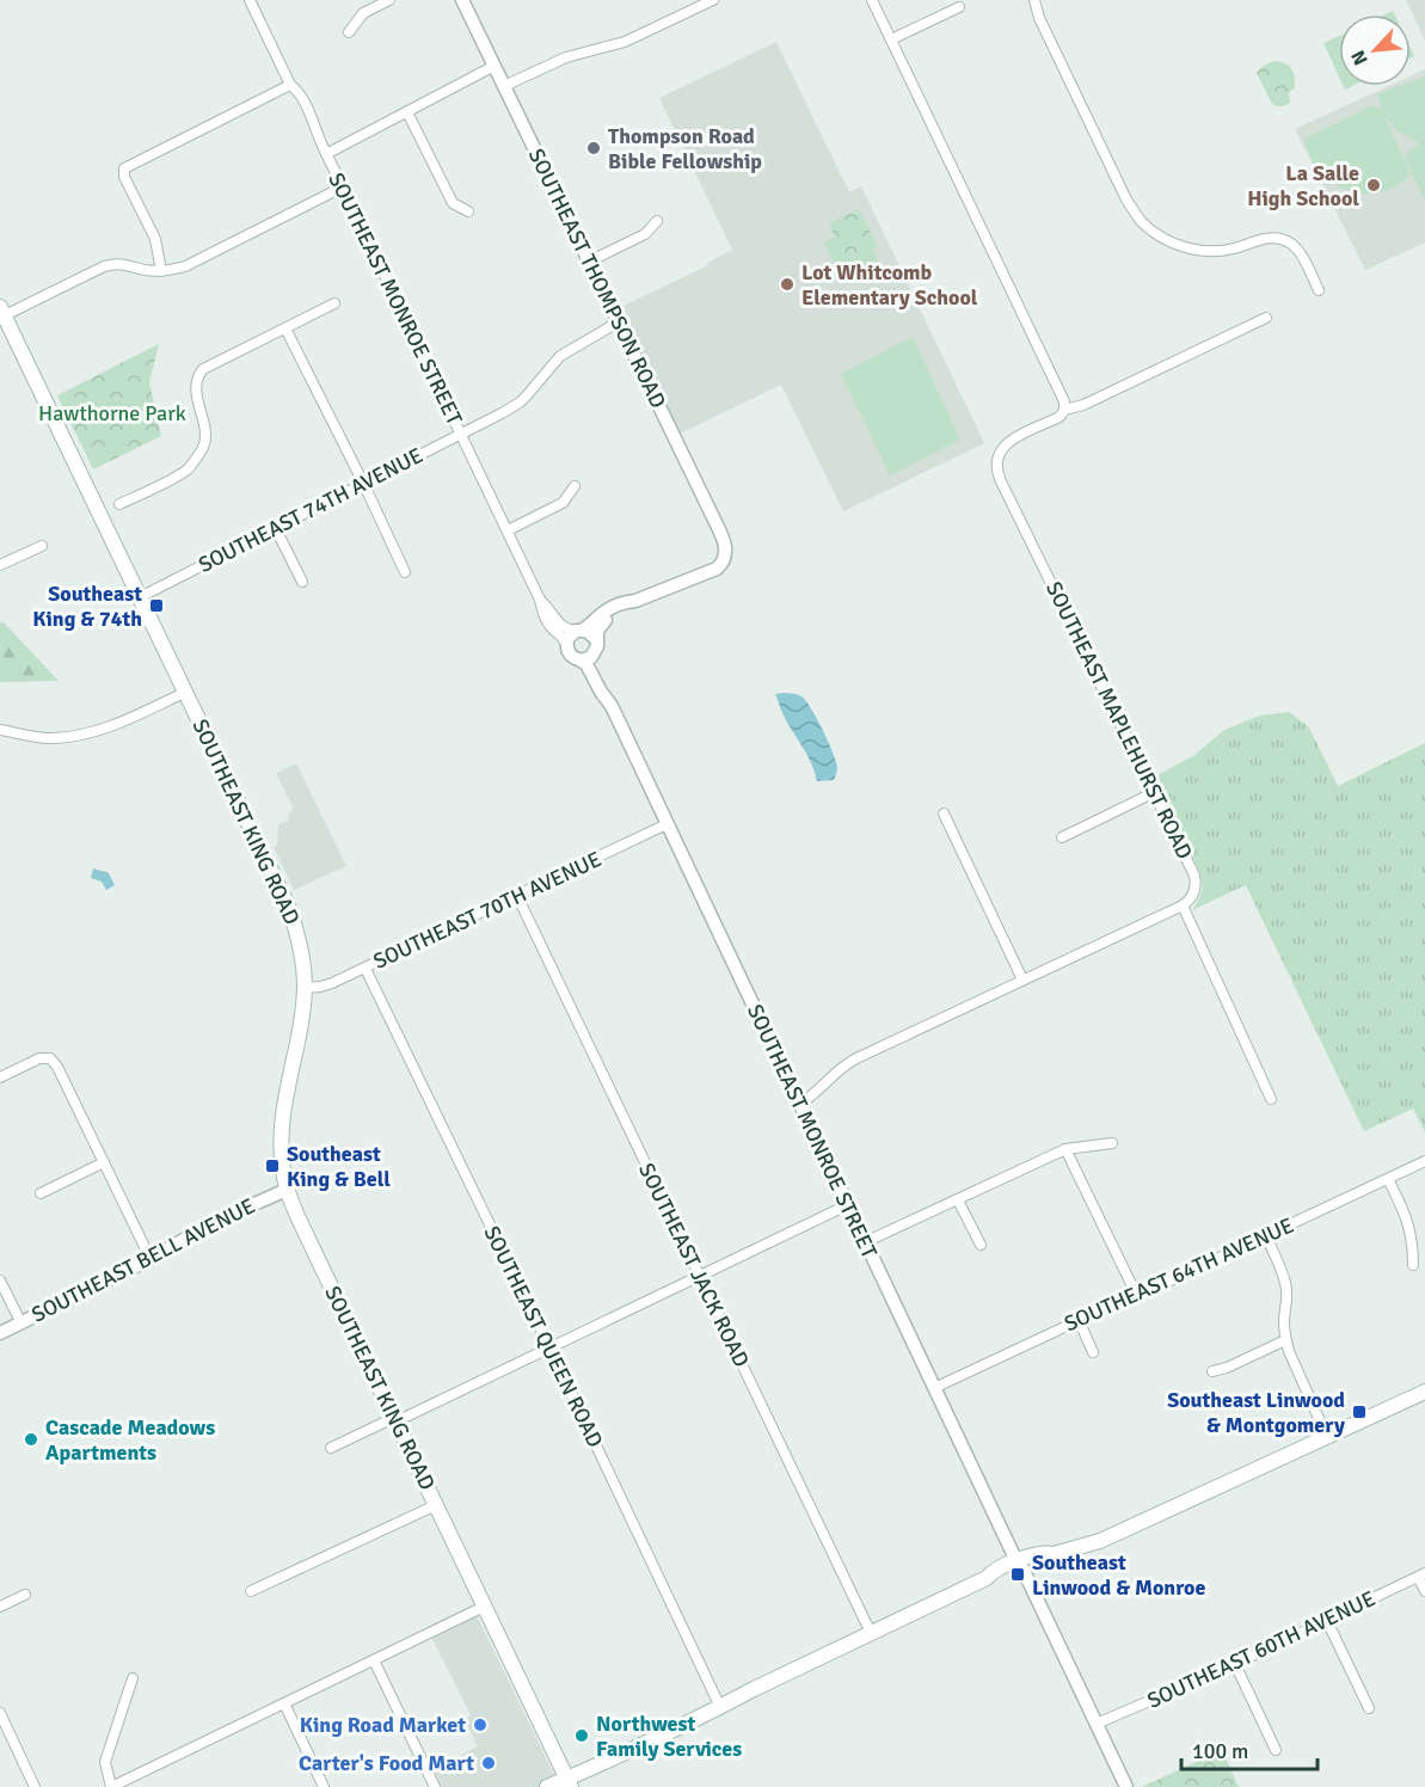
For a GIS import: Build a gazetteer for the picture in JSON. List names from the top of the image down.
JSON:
{
  "streets": {
    "main road": ["SOUTHEAST KING ROAD"],
    "street": [
      "SOUTHEAST THOMPSON ROAD",
      "SOUTHEAST MONROE STREET",
      "SOUTHEAST 74TH AVENUE",
      "SOUTHEAST MAPLEHURST ROAD",
      "SOUTHEAST 70TH AVENUE",
      "SOUTHEAST BELL AVENUE",
      "SOUTHEAST JACK ROAD",
      "SOUTHEAST 64TH AVENUE",
      "SOUTHEAST QUEEN ROAD",
      "SOUTHEAST 60TH AVENUE"
    ]
  },
  "crossings": [
    ["SOUTHEAST THOMPSON ROAD", "SOUTHEAST 74TH AVENUE"],
    ["SOUTHEAST MONROE STREET", "SOUTHEAST 74TH AVENUE"],
    ["SOUTHEAST MONROE STREET", "SOUTHEAST 70TH AVENUE"],
    ["SOUTHEAST MONROE STREET", "SOUTHEAST 64TH AVENUE"],
    ["SOUTHEAST MONROE STREET", "SOUTHEAST 60TH AVENUE"],
    ["SOUTHEAST 74TH AVENUE", "SOUTHEAST KING ROAD"],
    ["SOUTHEAST KING ROAD", "SOUTHEAST 70TH AVENUE"],
    ["SOUTHEAST KING ROAD", "SOUTHEAST BELL AVENUE"],
    ["SOUTHEAST 70TH AVENUE", "SOUTHEAST JACK ROAD"],
    ["SOUTHEAST 70TH AVENUE", "SOUTHEAST QUEEN ROAD"]
  ],
  "parks": ["Hawthorne Park"],
  "places": {
    "other": [
      "Thompson Road Bible Fellowship",
      "La Salle High School",
      "Lot Whitcomb Elementary School",
      "Cascade Meadows Apartments",
      "King Road Market",
      "Northwest Family Services",
      "Carter's Food Mart"
    ],
    "transit": [
      "Southeast King & 74th",
      "Southeast King & Bell",
      "Southeast Linwood & Montgomery",
      "Southeast Linwood & Monroe"
    ]
  },
  "scale_bar": "100 m",
  "north": "bottom left"
}
